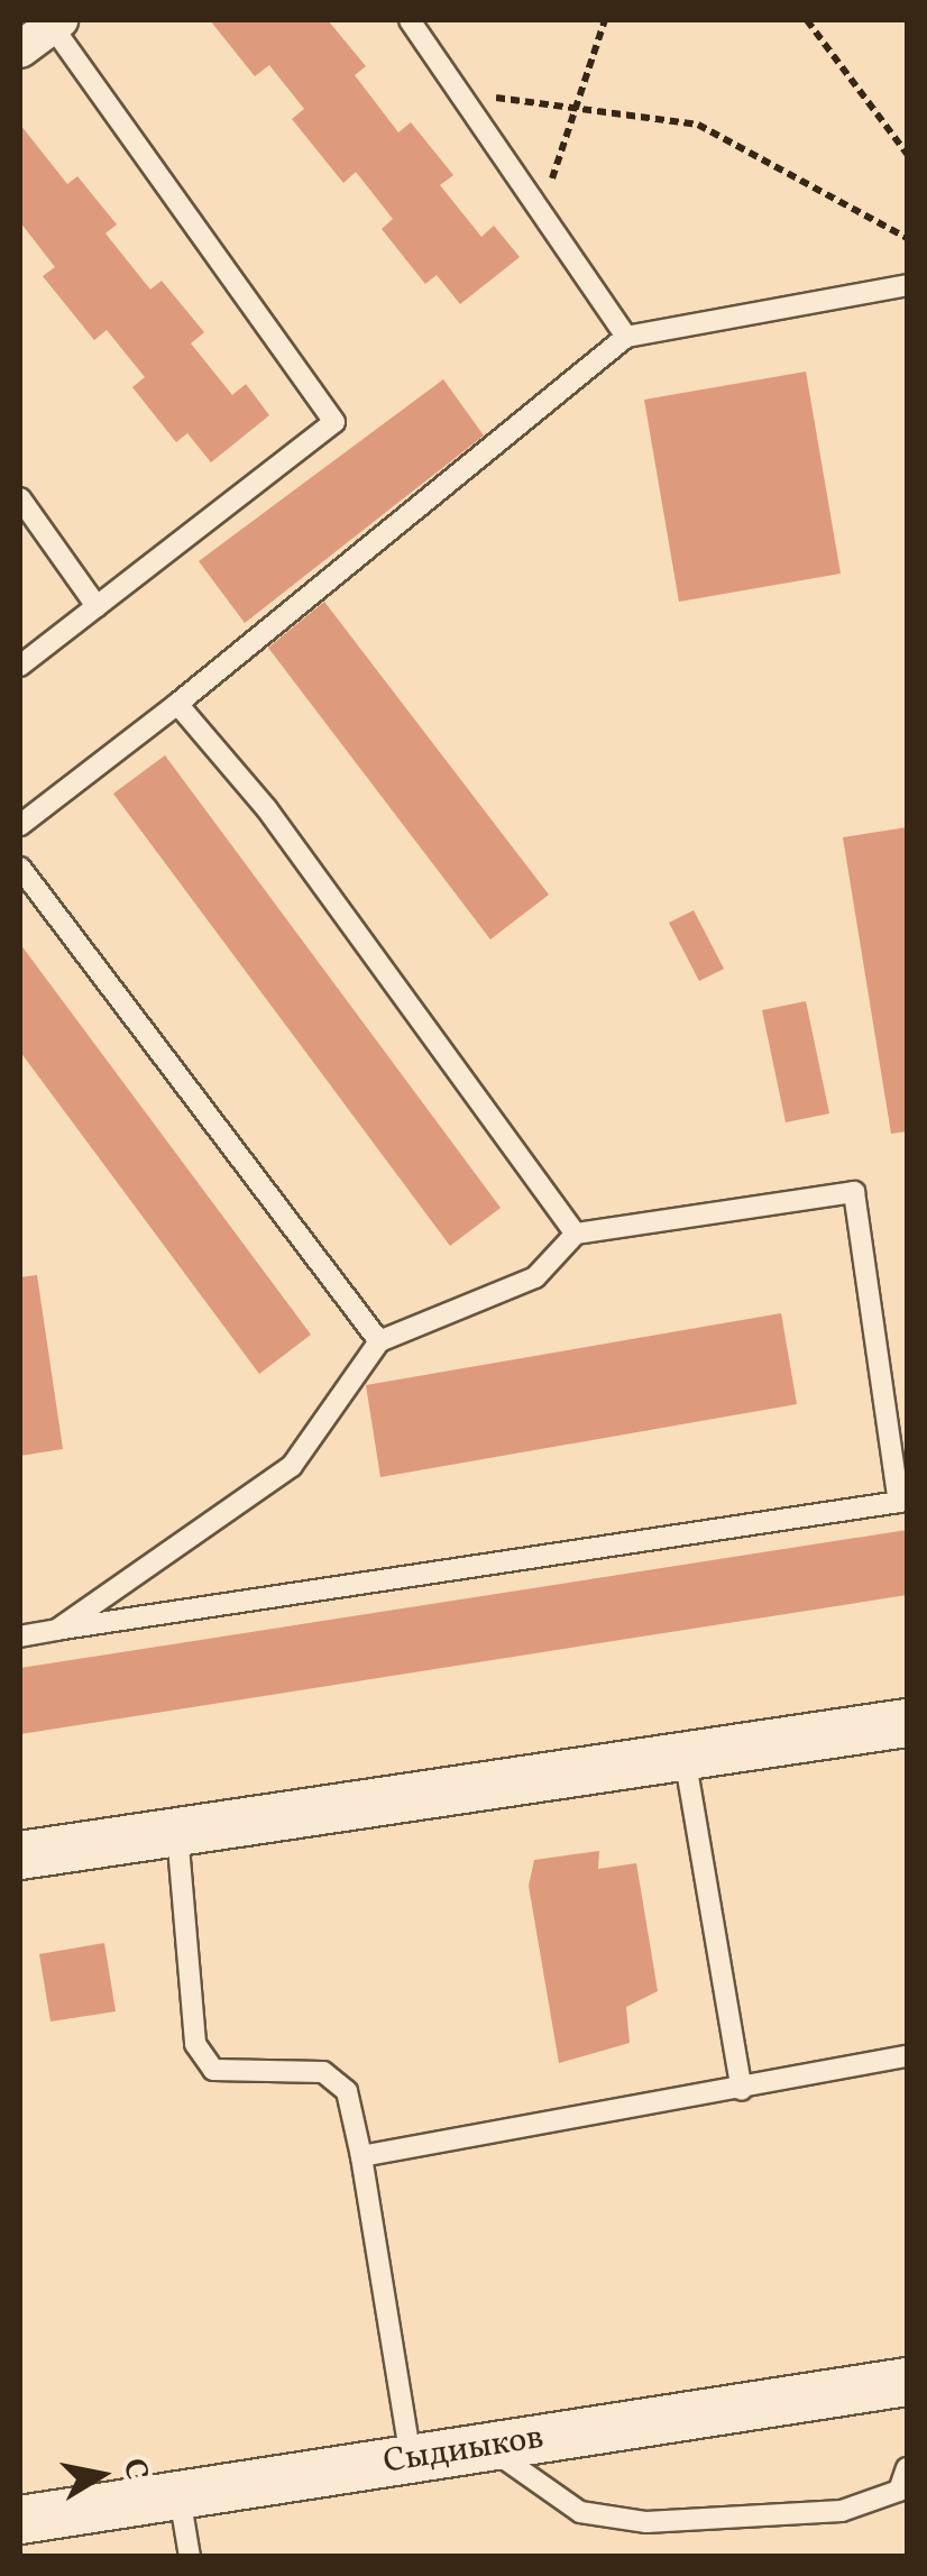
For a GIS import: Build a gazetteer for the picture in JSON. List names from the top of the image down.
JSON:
{
  "streets": {
    "street": ["Сыдиыков"]
  },
  "north": "right"
}
